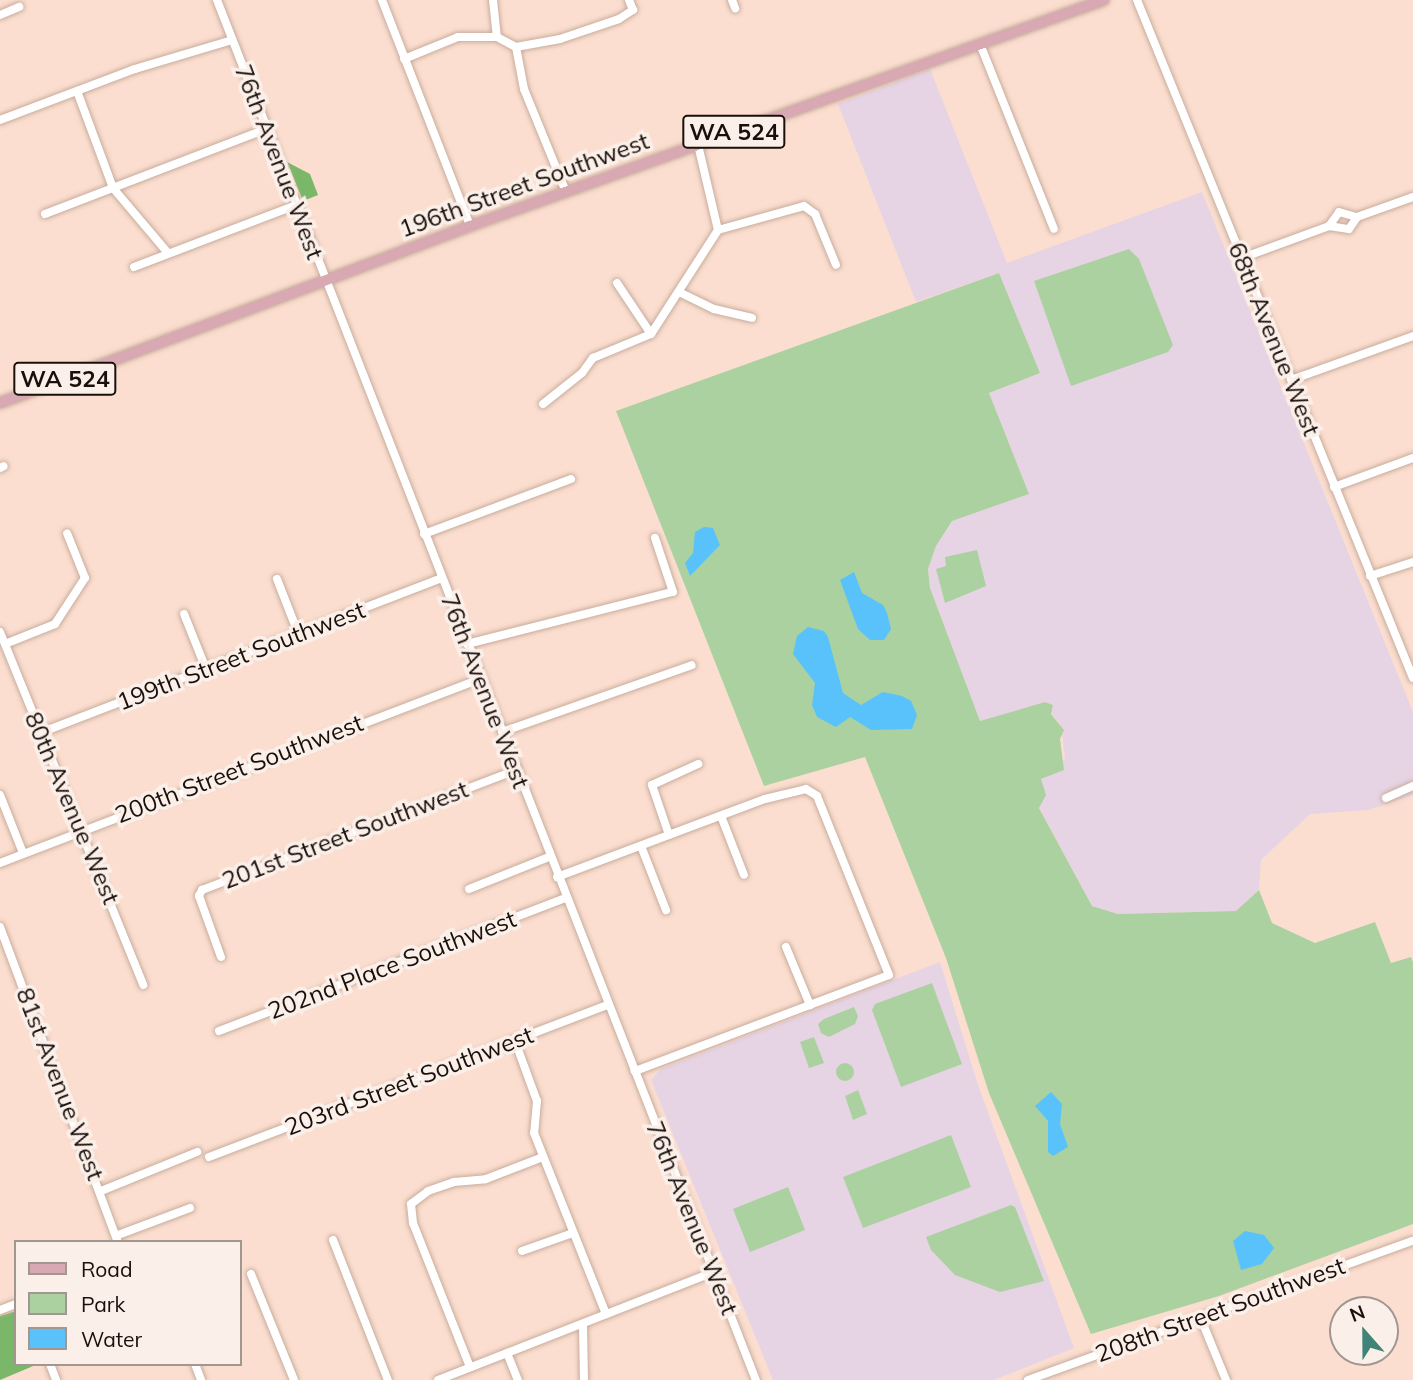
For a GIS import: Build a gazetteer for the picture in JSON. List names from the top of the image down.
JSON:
{
  "streets": {
    "main road": ["WA 524", "196th Street Southwest"],
    "street": [
      "76th Avenue West",
      "68th Avenue West",
      "199th Street Southwest",
      "200th Street Southwest",
      "80th Avenue West",
      "201st Street Southwest",
      "202nd Place Southwest",
      "203rd Street Southwest",
      "81st Avenue West",
      "208th Street Southwest"
    ]
  },
  "crossings": [
    ["76th Avenue West", "196th Street Southwest"],
    ["76th Avenue West", "199th Street Southwest"],
    ["76th Avenue West", "200th Street Southwest"],
    ["76th Avenue West", "201st Street Southwest"],
    ["76th Avenue West", "202nd Place Southwest"],
    ["76th Avenue West", "203rd Street Southwest"],
    ["199th Street Southwest", "80th Avenue West"],
    ["200th Street Southwest", "80th Avenue West"]
  ],
  "legend": ["Road", "Park", "Water"],
  "north": "top"
}
